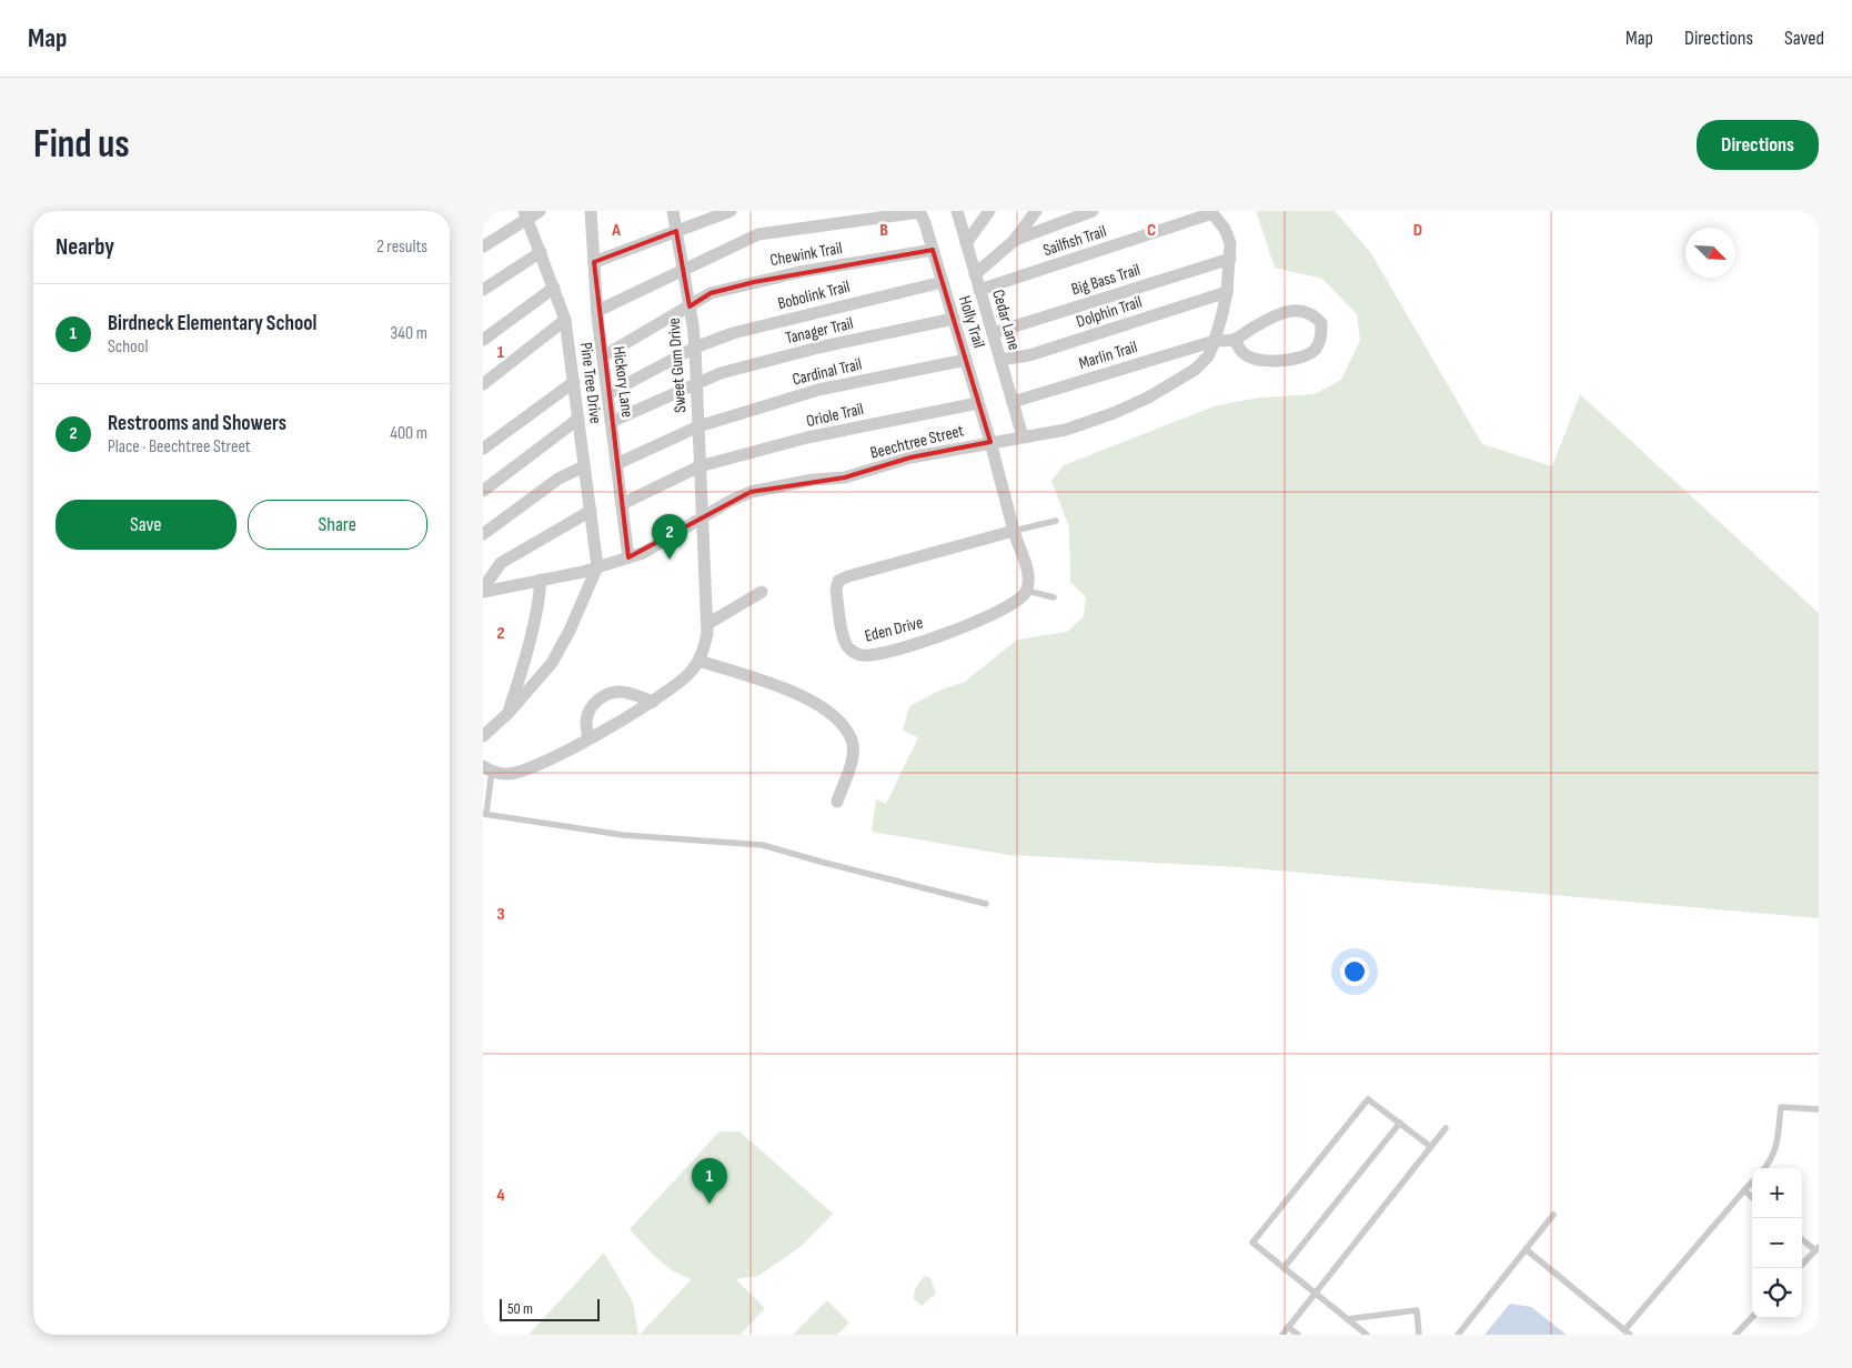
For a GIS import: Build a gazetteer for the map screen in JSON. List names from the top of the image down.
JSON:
{
  "streets": {
    "street": [
      "Sailfish Trail",
      "Chewink Trail",
      "Big Bass Trail",
      "Bobolink Trail",
      "Dolphin Trail",
      "Cedar Lane",
      "Holly Trail",
      "Tanager Trail",
      "Marlin Trail",
      "Sweet Gum Drive",
      "Cardinal Trail",
      "Hickory Lane",
      "Pine Tree Drive",
      "Oriole Trail",
      "Beechtree Street",
      "Eden Drive"
    ]
  },
  "crossings": [
    ["Sailfish Trail", "Cedar Lane"],
    ["Sailfish Trail", "Beechtree Street"],
    ["Chewink Trail", "Holly Trail"],
    ["Chewink Trail", "Sweet Gum Drive"],
    ["Chewink Trail", "Hickory Lane"],
    ["Big Bass Trail", "Cedar Lane"],
    ["Big Bass Trail", "Beechtree Street"],
    ["Bobolink Trail", "Holly Trail"],
    ["Bobolink Trail", "Sweet Gum Drive"],
    ["Bobolink Trail", "Hickory Lane"],
    ["Dolphin Trail", "Cedar Lane"],
    ["Dolphin Trail", "Beechtree Street"],
    ["Cedar Lane", "Marlin Trail"],
    ["Cedar Lane", "Beechtree Street"],
    ["Holly Trail", "Tanager Trail"],
    ["Holly Trail", "Cardinal Trail"],
    ["Holly Trail", "Oriole Trail"],
    ["Holly Trail", "Beechtree Street"],
    ["Tanager Trail", "Sweet Gum Drive"],
    ["Tanager Trail", "Hickory Lane"],
    ["Marlin Trail", "Beechtree Street"],
    ["Sweet Gum Drive", "Cardinal Trail"],
    ["Sweet Gum Drive", "Oriole Trail"],
    ["Sweet Gum Drive", "Beechtree Street"],
    ["Cardinal Trail", "Hickory Lane"],
    ["Hickory Lane", "Oriole Trail"],
    ["Hickory Lane", "Beechtree Street"],
    ["Pine Tree Drive", "Beechtree Street"]
  ],
  "scale_bar": "50 m",
  "north": "bottom right",
  "page": {
    "header": "Map",
    "nav": ["Map", "Directions", "Saved"],
    "buttons": [
      "Directions",
      ["Save", "Share"]
    ],
    "title": "Find us",
    "heading": ["Nearby", "2 results"],
    "list": [
      {
        "mark": "1",
        "name": "Birdneck Elementary School",
        "note": "School",
        "value": "340 m"
      },
      {
        "mark": "2",
        "name": "Restrooms and Showers",
        "note": "Place · Beechtree Street",
        "value": "400 m"
      }
    ],
    "pins": ["2", "1"],
    "map_buttons": ["+", "−"],
    "scale": "50 m"
  },
  "grid": {
    "columns": [
      "A",
      "B",
      "C",
      "D"
    ],
    "rows": [
      "1",
      "2",
      "3",
      "4"
    ]
  }
}
